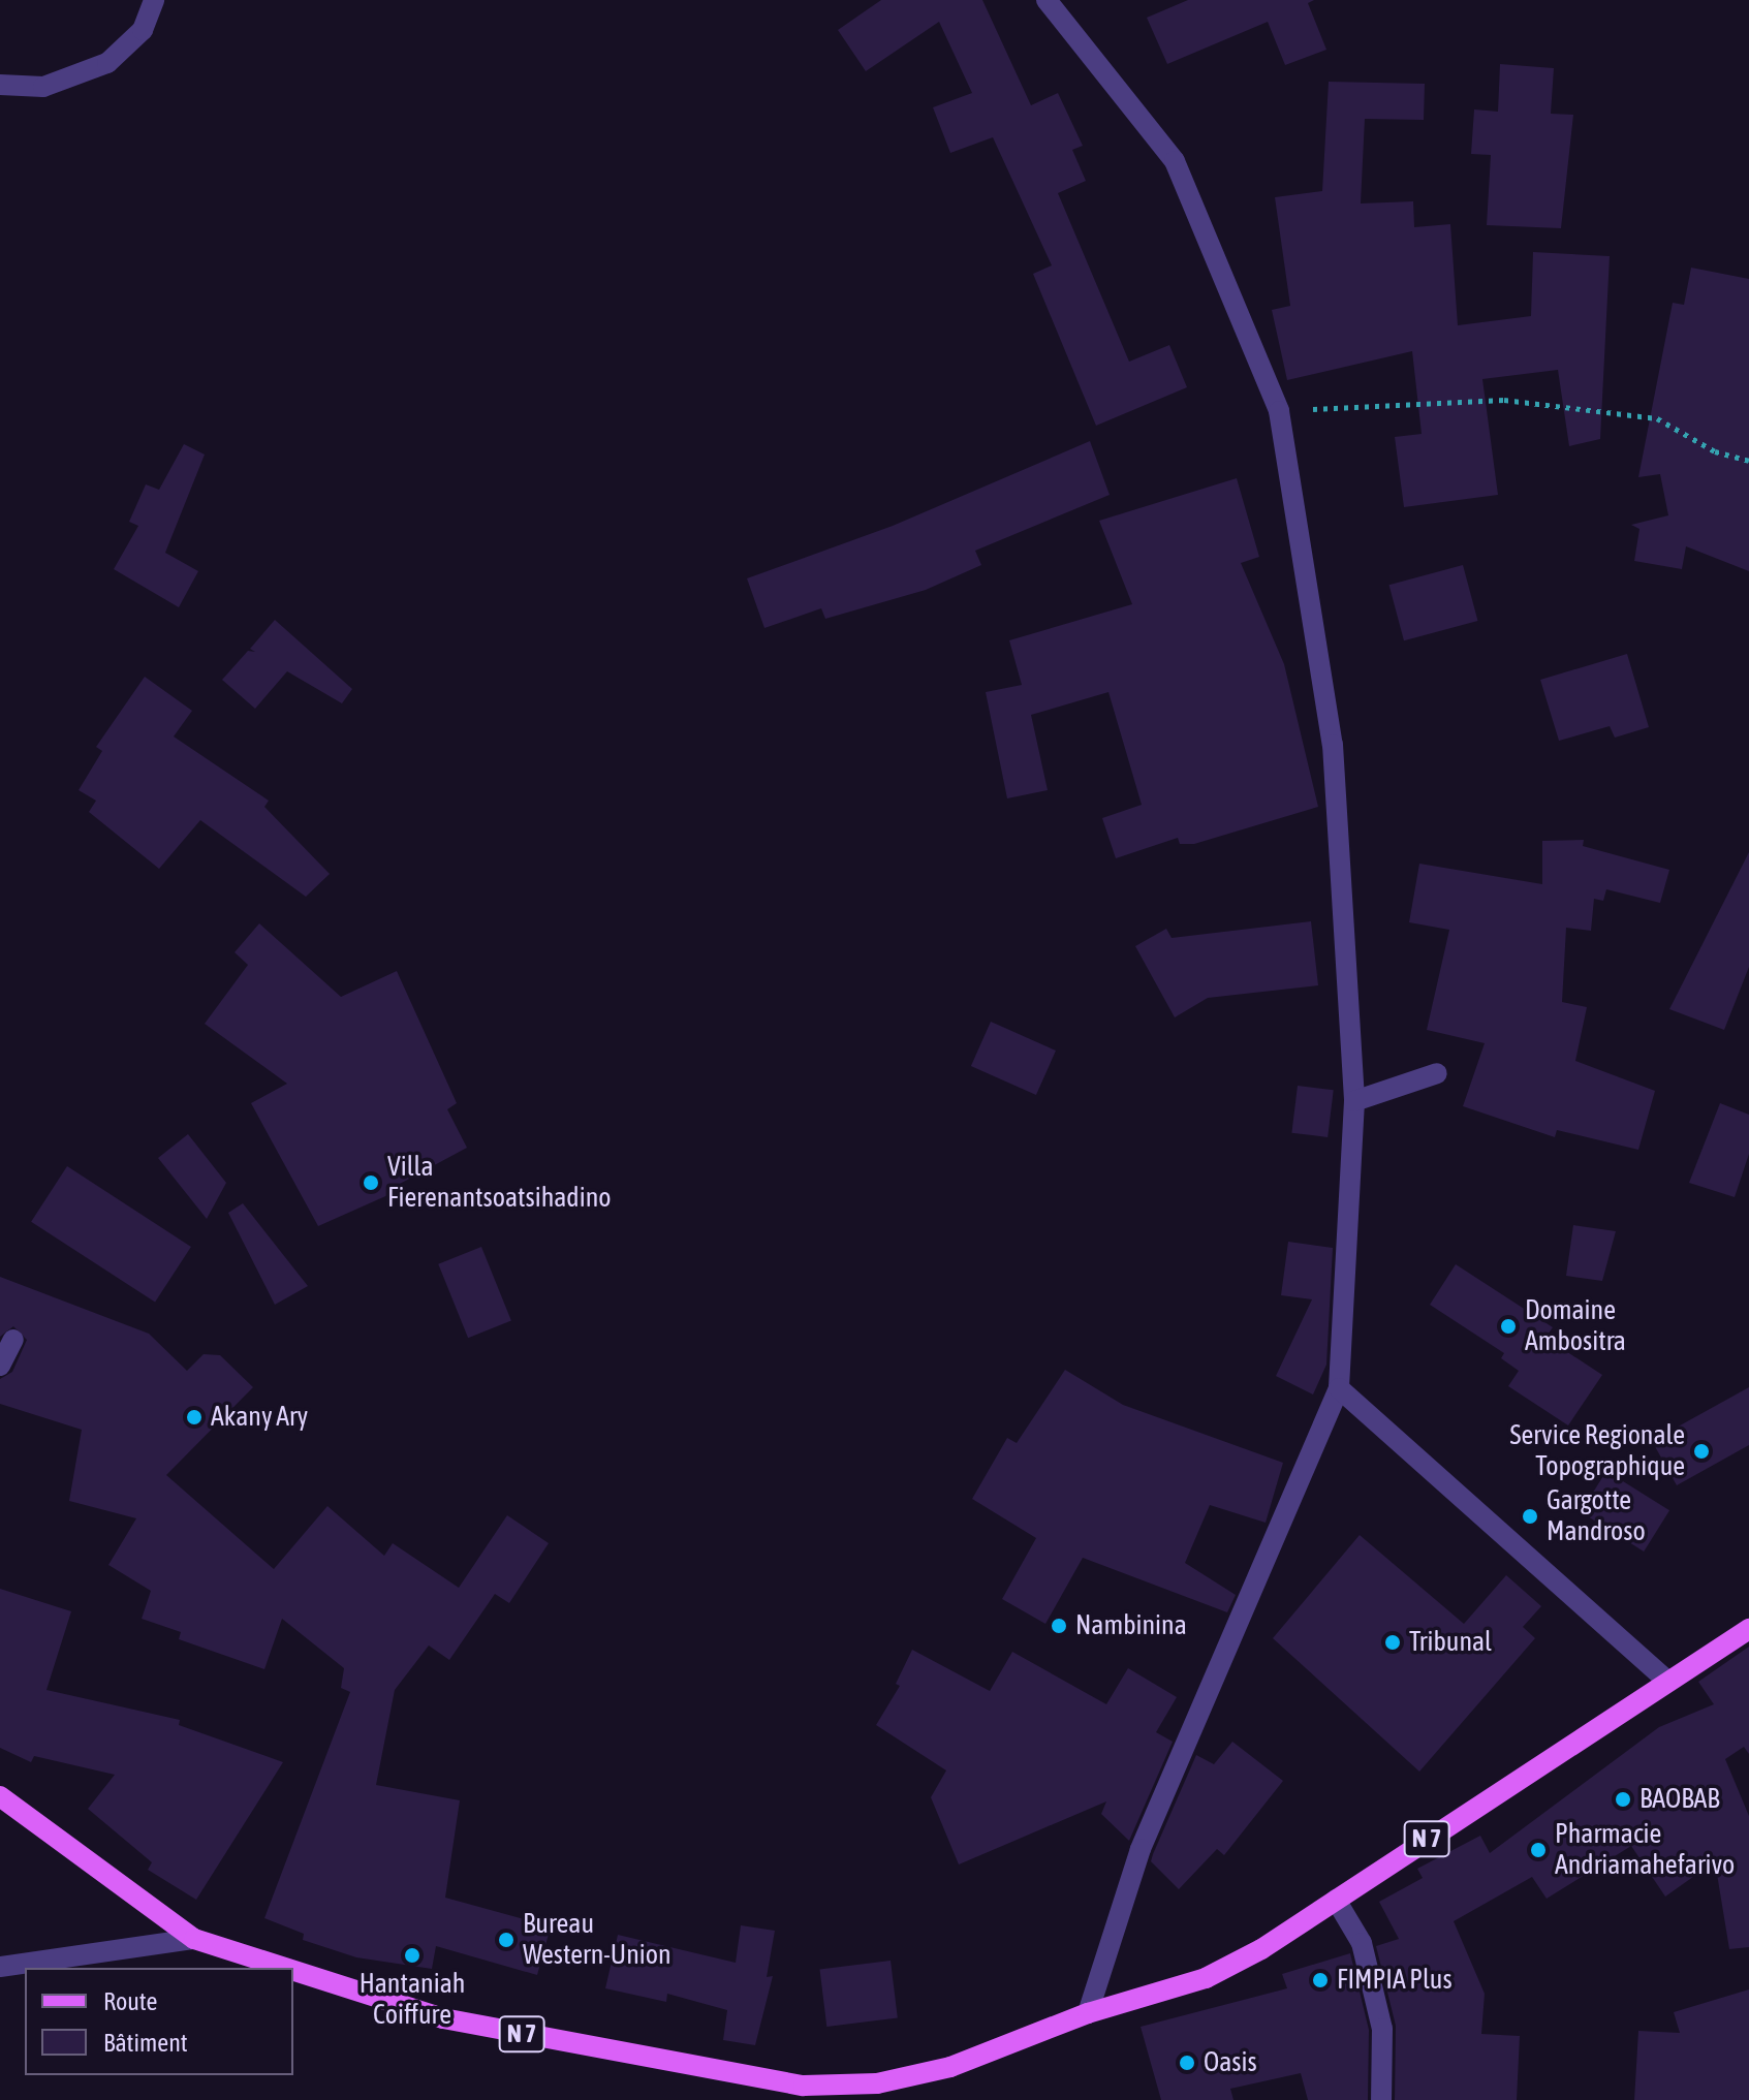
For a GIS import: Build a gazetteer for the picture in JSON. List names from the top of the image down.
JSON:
{
  "streets": {
    "main road": ["N 7"]
  },
  "places": [
    "Villa Fierenantsoatsihadino",
    "Domaine Ambositra",
    "Akany Ary",
    "Service Regionale Topographique",
    "Gargotte Mandroso",
    "Nambinina",
    "Tribunal",
    "BAOBAB",
    "Pharmacie Andriamahefarivo",
    "Bureau Western-Union",
    "Hantaniah Coiffure",
    "FIMPIA Plus",
    "Oasis"
  ],
  "legend": ["Route", "Bâtiment"]
}
